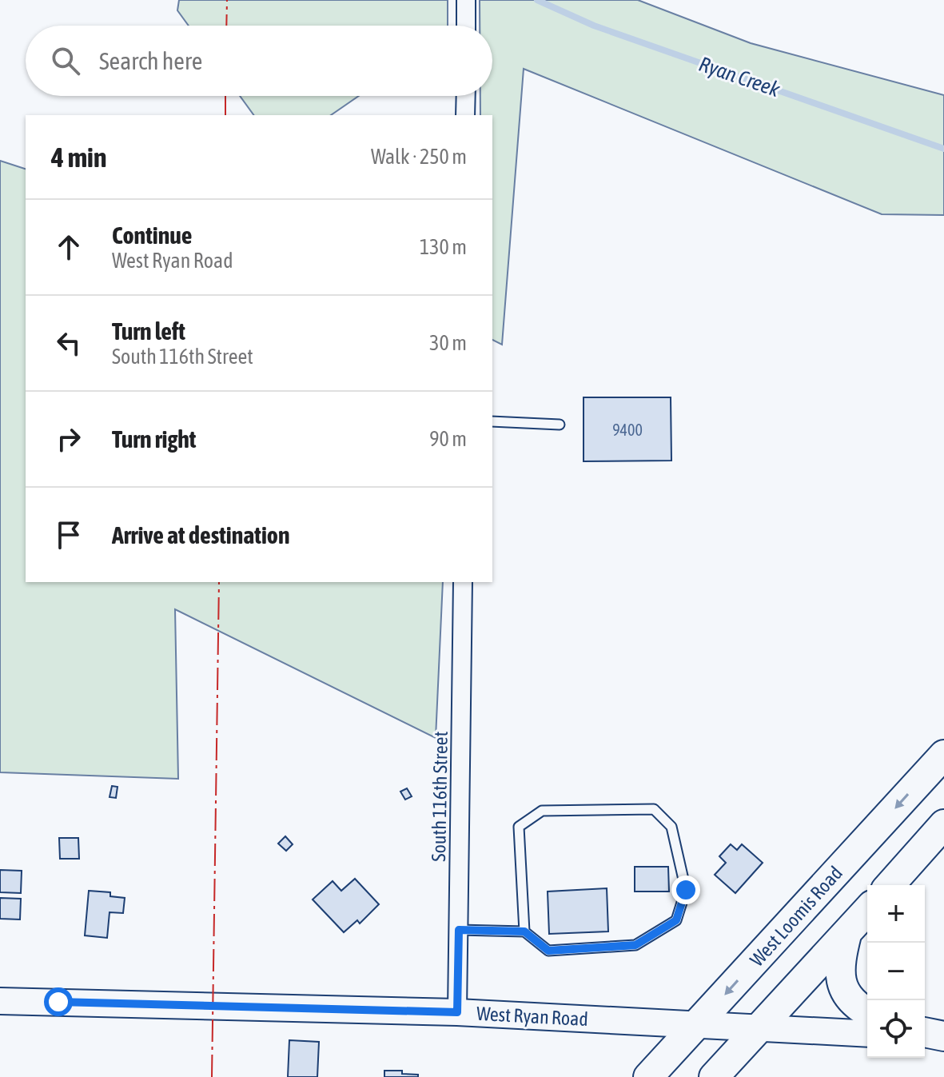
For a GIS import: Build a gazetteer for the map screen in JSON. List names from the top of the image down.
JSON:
{
  "streets": {
    "main road": ["West Loomis Road"],
    "street": ["South 116th Street", "West Ryan Road"]
  },
  "crossings": [
    ["South 116th Street", "West Ryan Road"],
    ["West Loomis Road", "West Ryan Road"]
  ],
  "water": ["Ryan Creek"],
  "house_numbers": ["9400"],
  "page": {
    "search": "Search here",
    "heading": ["4 min", "Walk · 250 m"],
    "list": [
      ["Continue", "West Ryan Road", "130 m"],
      ["Turn left", "South 116th Street", "30 m"],
      ["Turn right", "90 m"],
      "Arrive at destination"
    ],
    "map_buttons": ["+", "−"]
  }
}
